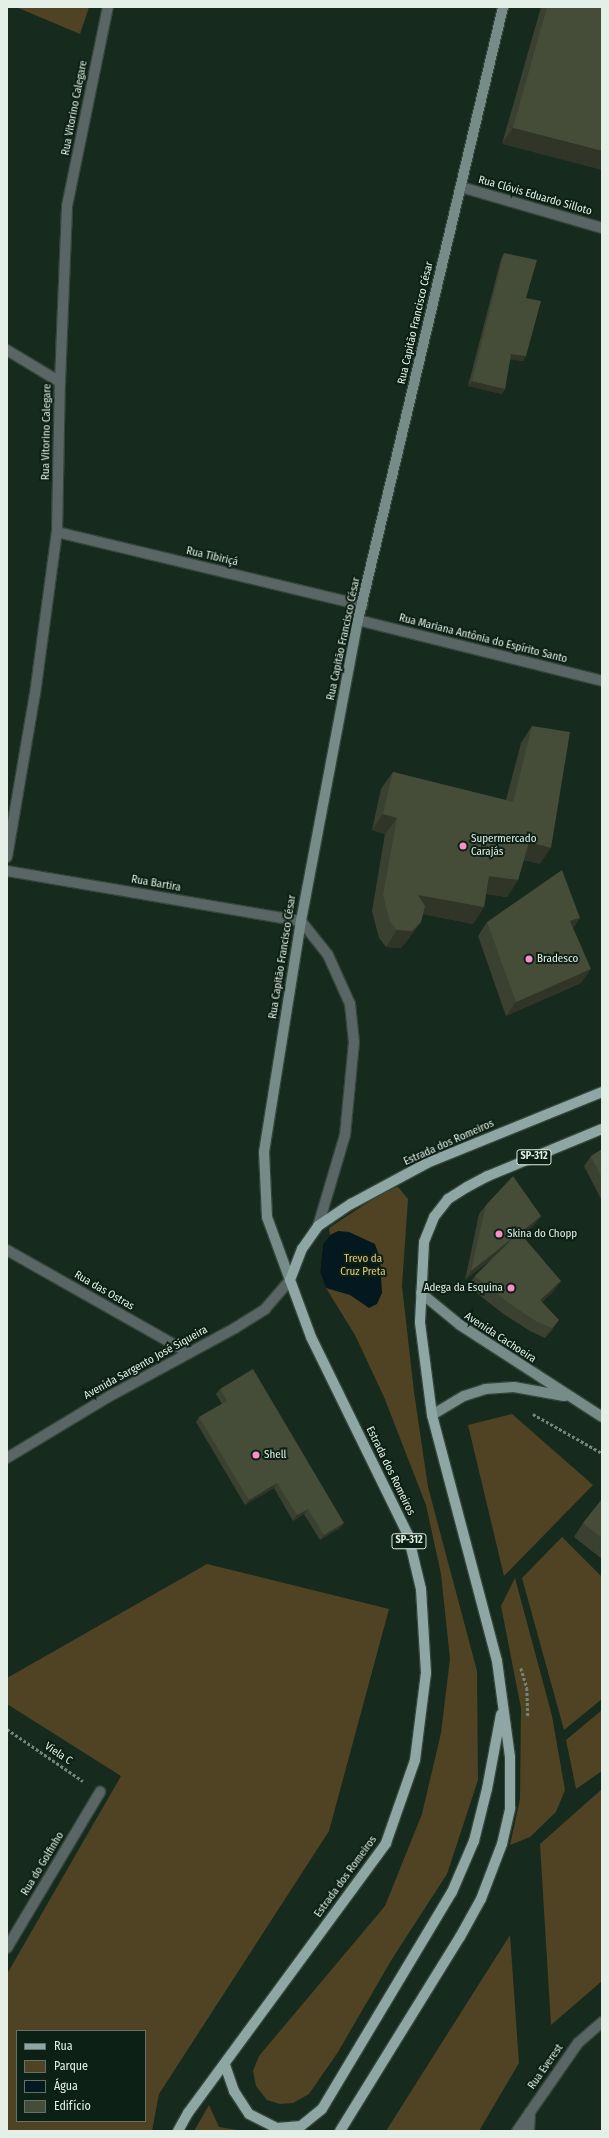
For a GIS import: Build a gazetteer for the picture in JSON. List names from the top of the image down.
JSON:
{
  "streets": {
    "main road": ["Estrada dos Romeiros", "SP-312"],
    "street": [
      "Rua Vitorino Calegare",
      "Rua Clóvis Eduardo Silloto",
      "Rua Capitão Francisco César",
      "Rua Tibiriçá",
      "Rua Mariana Antônia do Espírito Santo",
      "Rua Bartira",
      "Rua das Ostras",
      "Avenida Cachoeira",
      "Avenida Sargento José Siqueira",
      "Rua do Golfinho",
      "Rua Everest"
    ],
    "path": ["Viela C"]
  },
  "crossings": [
    ["Rua Vitorino Calegare", "Rua Tibiriçá"],
    ["Rua Clóvis Eduardo Silloto", "Rua Capitão Francisco César"],
    ["Rua Capitão Francisco César", "Rua Tibiriçá"],
    ["Rua Capitão Francisco César", "Rua Mariana Antônia do Espírito Santo"],
    ["Rua Capitão Francisco César", "Rua Bartira"],
    ["Rua Capitão Francisco César", "Estrada dos Romeiros"],
    ["Rua Capitão Francisco César", "Avenida Sargento José Siqueira"],
    ["Estrada dos Romeiros", "Avenida Sargento José Siqueira"],
    ["SP-312", "Avenida Cachoeira"],
    ["Rua das Ostras", "Avenida Sargento José Siqueira"],
    ["Viela C", "Rua do Golfinho"]
  ],
  "parks": ["Trevo da Cruz Preta"],
  "places": [
    "Supermercado Carajás",
    "Bradesco",
    "Skina do Chopp",
    "Adega da Esquina",
    "Shell"
  ],
  "legend": [
    "Rua",
    "Parque",
    "Água",
    "Edifício"
  ]
}
